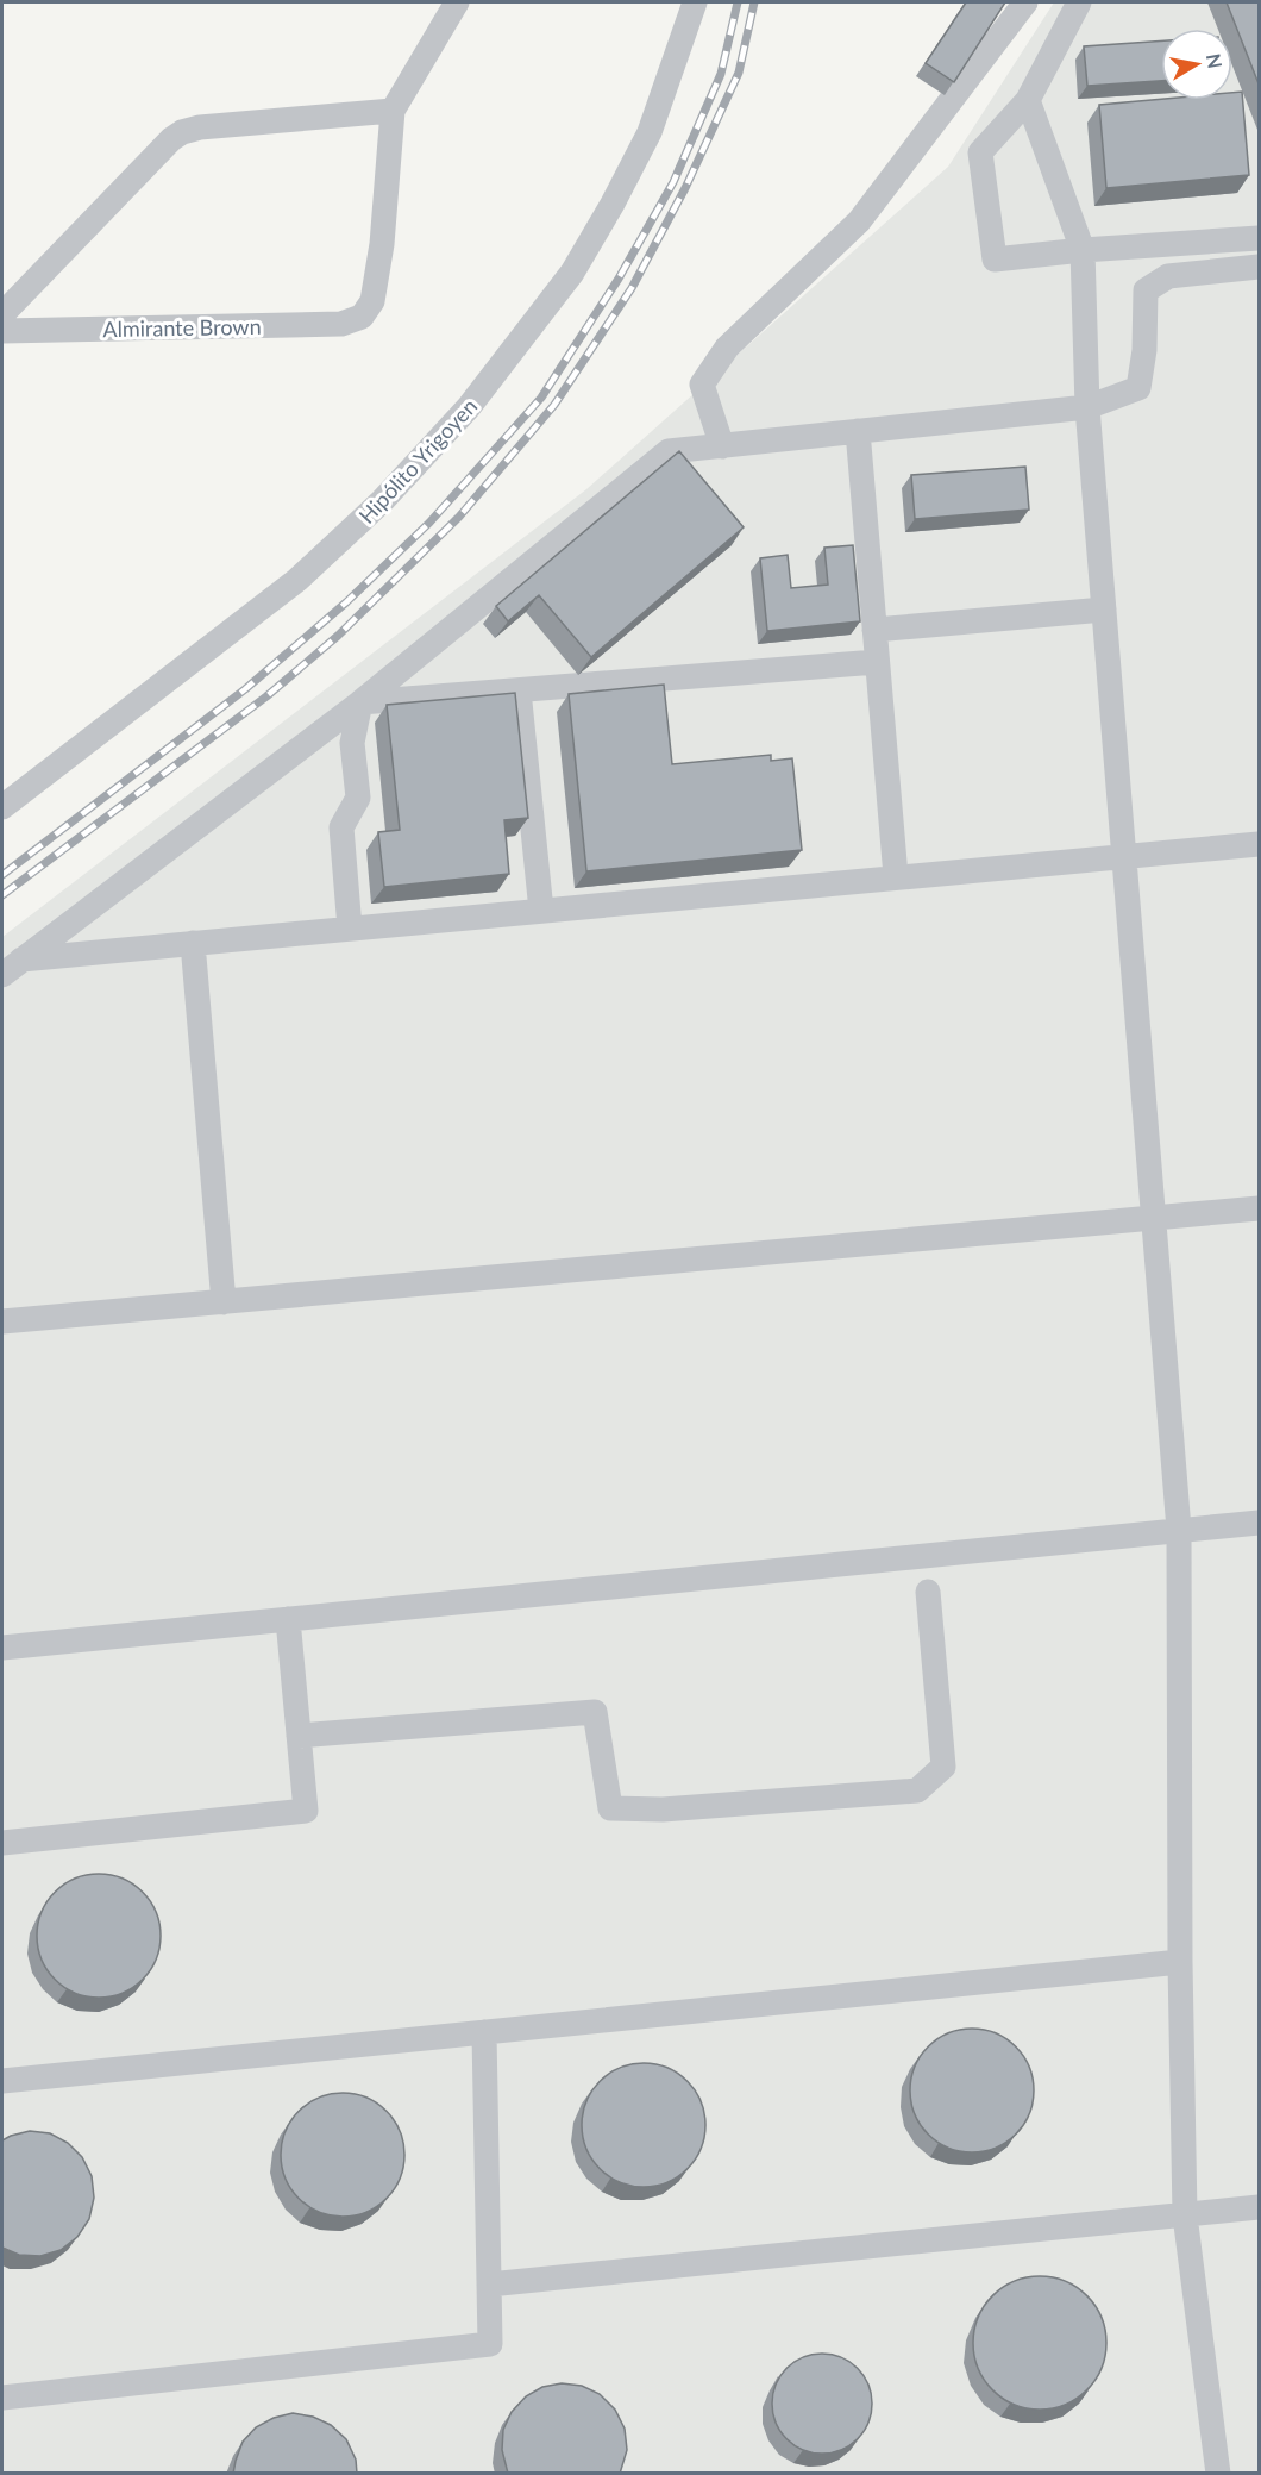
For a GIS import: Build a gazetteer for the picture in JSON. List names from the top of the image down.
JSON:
{
  "streets": {
    "street": ["Almirante Brown", "Hipólito Yrigoyen"]
  },
  "north": "right"
}
